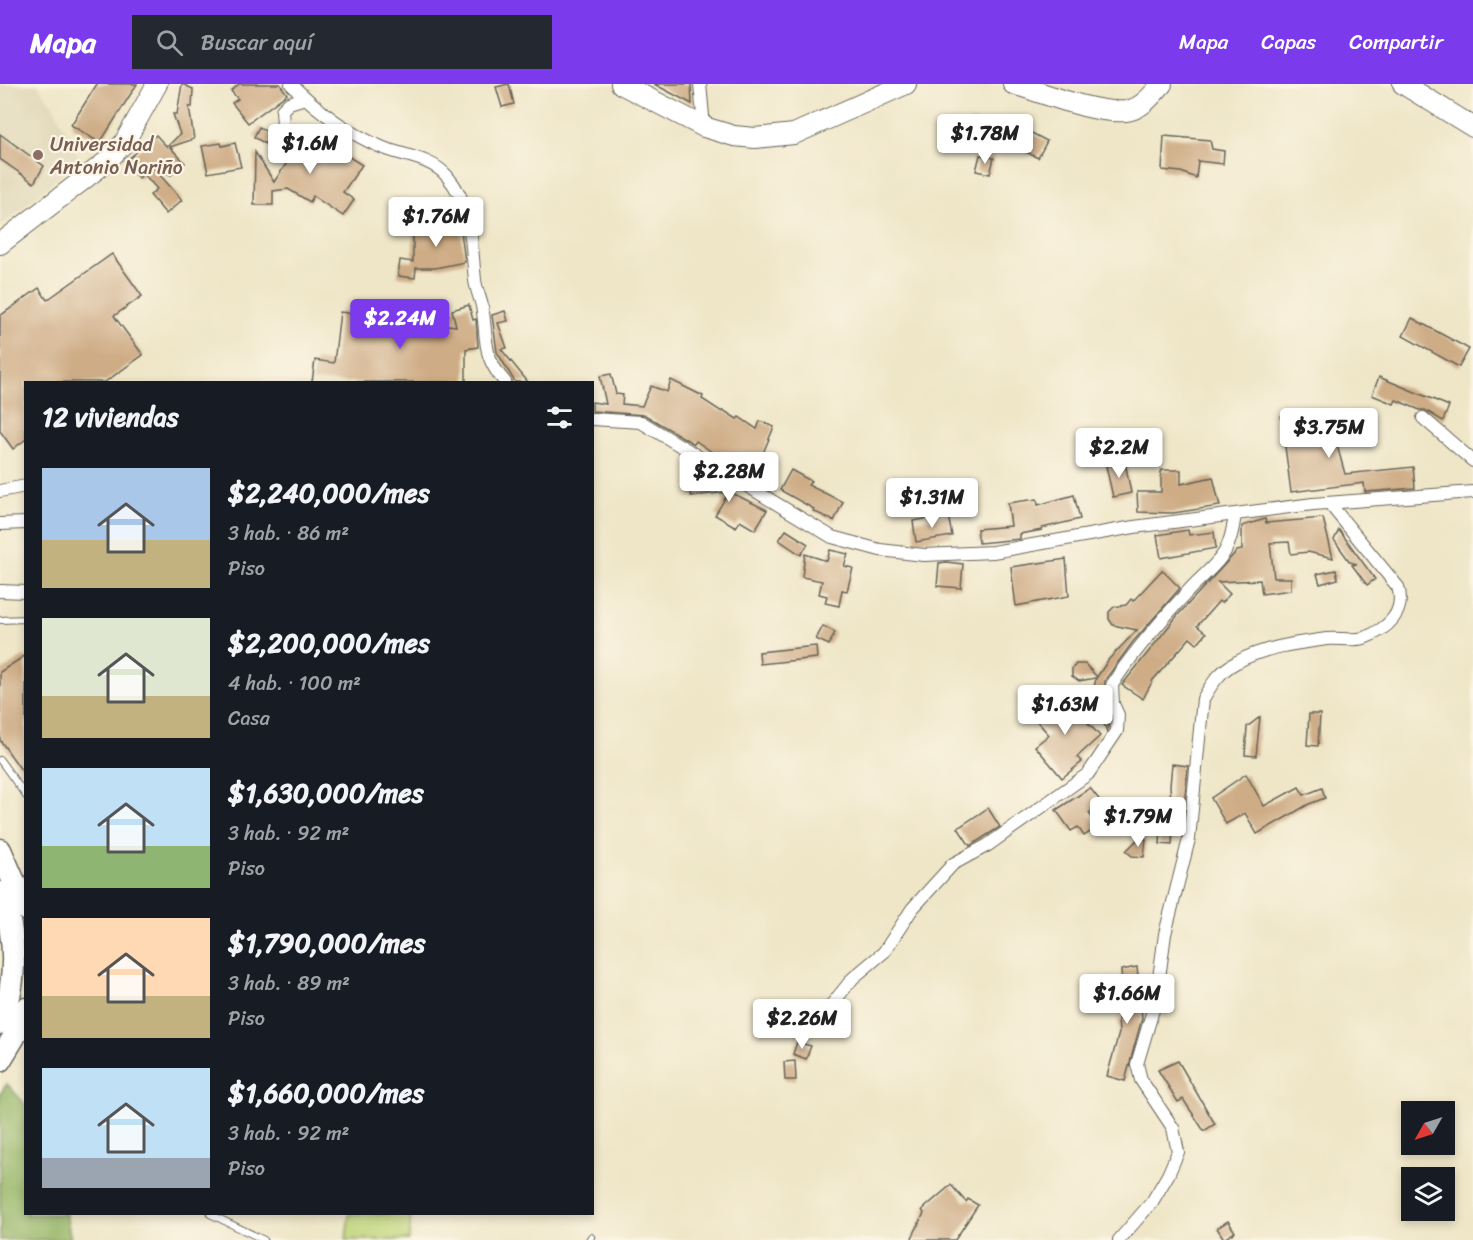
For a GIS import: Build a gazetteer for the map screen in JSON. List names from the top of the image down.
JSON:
{
  "places": ["Universidad Antonio Nariño"],
  "north": "bottom left",
  "page": {
    "header": "Mapa",
    "search": "Buscar aquí",
    "nav": ["Mapa", "Capas", "Compartir"],
    "price": [
      "$1.78M",
      "$1.6M",
      "$1.76M",
      "$2.24M",
      "$3.75M",
      "$2.2M",
      "$2.28M",
      "$1.31M",
      "$1.63M",
      "$1.79M",
      "$1.66M",
      "$2.26M"
    ],
    "heading": "12 viviendas",
    "list": [
      {
        "name": "$2,240,000/mes",
        "note": "3 hab. · 86 m² · Piso"
      },
      {
        "name": "$2,200,000/mes",
        "note": "4 hab. · 100 m² · Casa"
      },
      {
        "name": "$1,630,000/mes",
        "note": "3 hab. · 92 m² · Piso"
      },
      {
        "name": "$1,790,000/mes",
        "note": "3 hab. · 89 m² · Piso"
      },
      {
        "name": "$1,660,000/mes",
        "note": "3 hab. · 92 m² · Piso"
      }
    ]
  }
}
